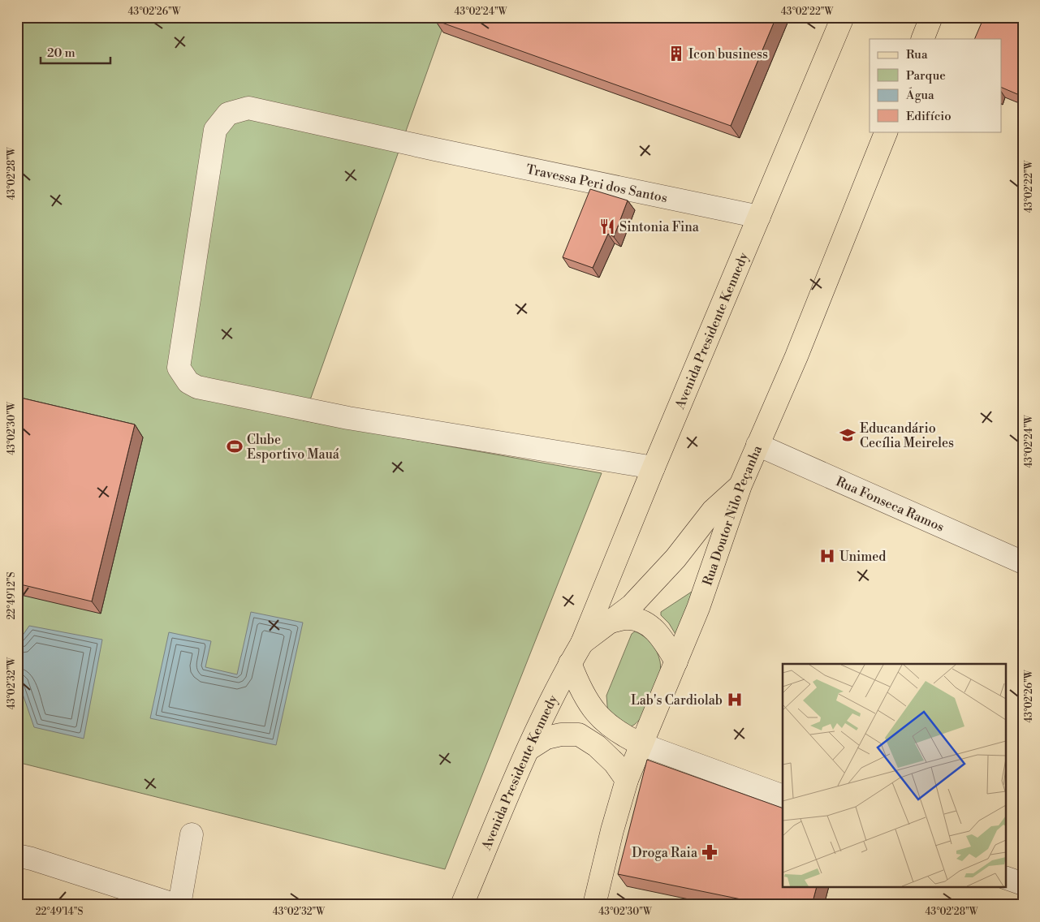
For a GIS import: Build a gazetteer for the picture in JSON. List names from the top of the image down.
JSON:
{
  "streets": {
    "main road": ["Avenida Presidente Kennedy", "Rua Doutor Nilo Peçanha"],
    "street": ["Travessa Peri dos Santos", "Rua Fonseca Ramos"]
  },
  "crossings": [
    ["Travessa Peri dos Santos", "Avenida Presidente Kennedy"],
    ["Avenida Presidente Kennedy", "Rua Doutor Nilo Peçanha"],
    ["Rua Fonseca Ramos", "Rua Doutor Nilo Peçanha"]
  ],
  "places": {
    "building": ["Icon business"],
    "restaurant": ["Sintonia Fina"],
    "school or university": ["Educandário Cecília Meireles"],
    "sports": ["Clube Esportivo Mauá"],
    "hospital": ["Unimed", "Lab's Cardiolab"],
    "pharmacy": ["Droga Raia"]
  },
  "legend": [
    "Rua",
    "Parque",
    "Água",
    "Edifício"
  ],
  "scale_bar": "20 m",
  "coordinates": [
    "43°02'26\"W",
    "43°02'24\"W",
    "43°02'22\"W",
    "43°02'28\"W",
    "43°02'30\"W",
    "22°49'12\"S",
    "43°02'32\"W",
    "22°49'14\"S"
  ]
}
